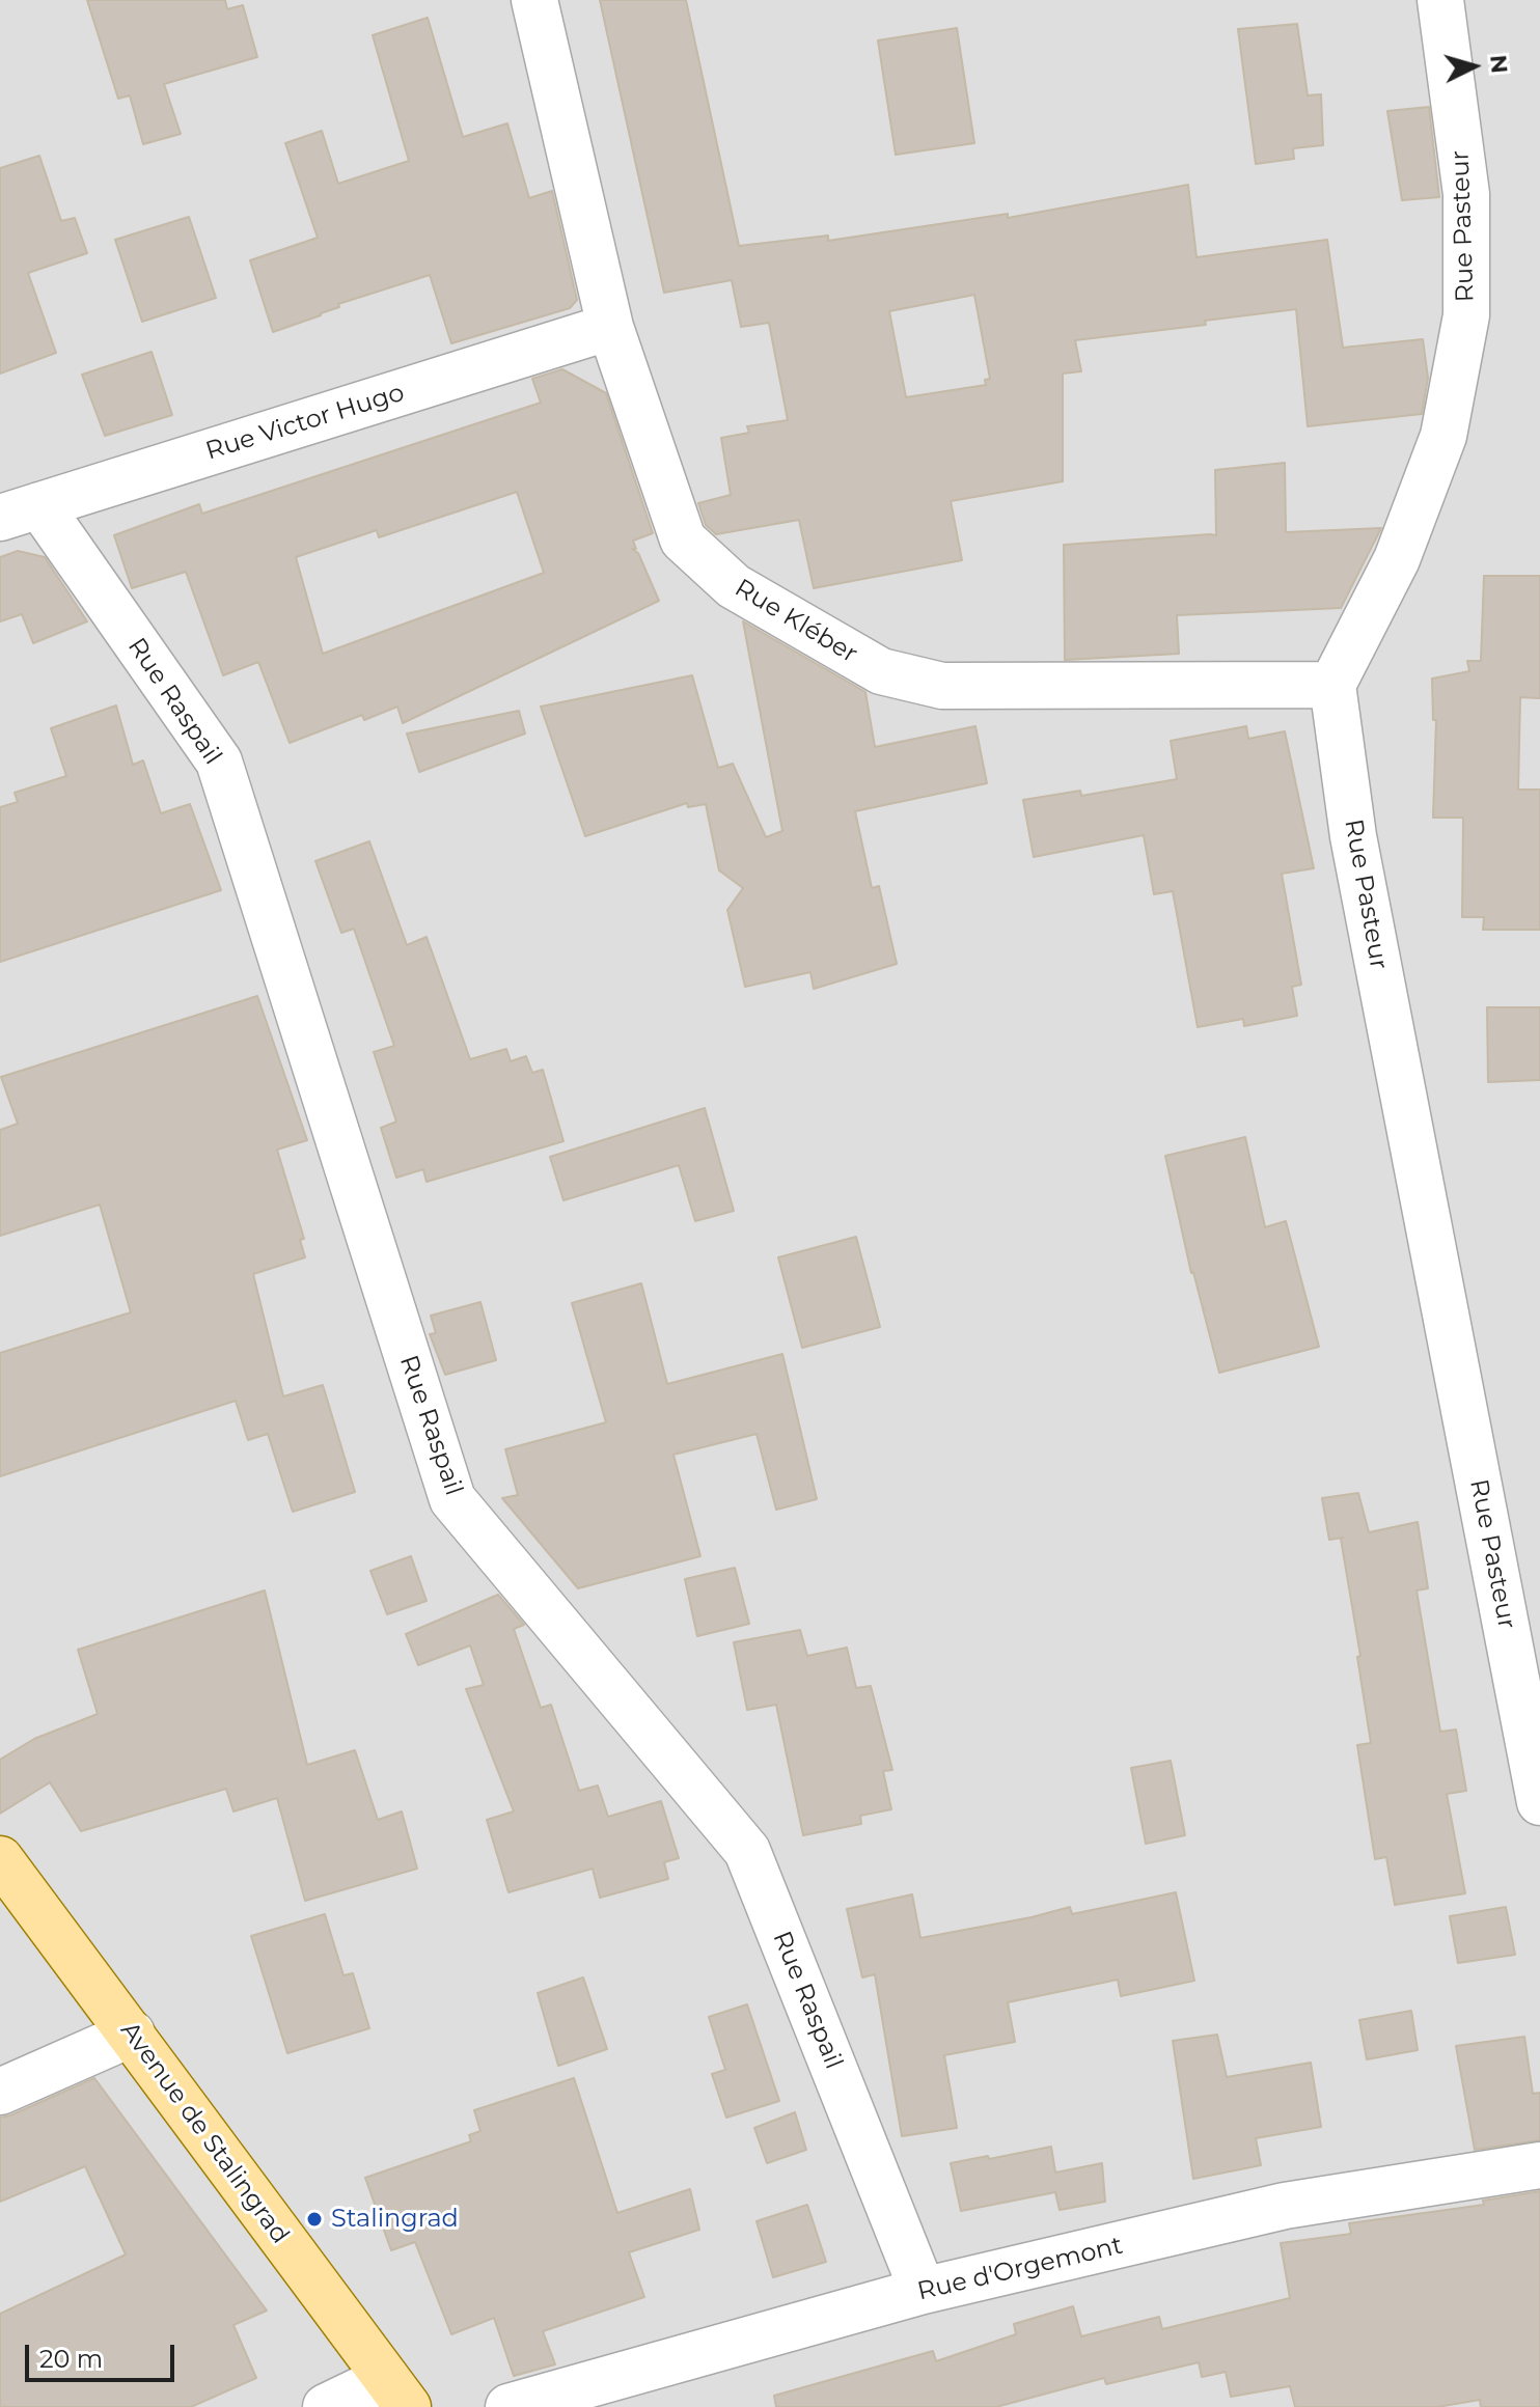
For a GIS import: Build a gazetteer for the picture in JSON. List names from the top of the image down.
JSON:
{
  "streets": {
    "main road": ["Avenue de Stalingrad"],
    "street": [
      "Rue Pasteur",
      "Rue Victor Hugo",
      "Rue Kléber",
      "Rue Raspail",
      "Rue d'Orgemont"
    ]
  },
  "crossings": [
    ["Rue Pasteur", "Rue Kléber"],
    ["Rue Victor Hugo", "Rue Kléber"],
    ["Rue Victor Hugo", "Rue Raspail"],
    ["Rue Raspail", "Rue d'Orgemont"]
  ],
  "places": ["Stalingrad"],
  "scale_bar": "20 m",
  "north": "right"
}
